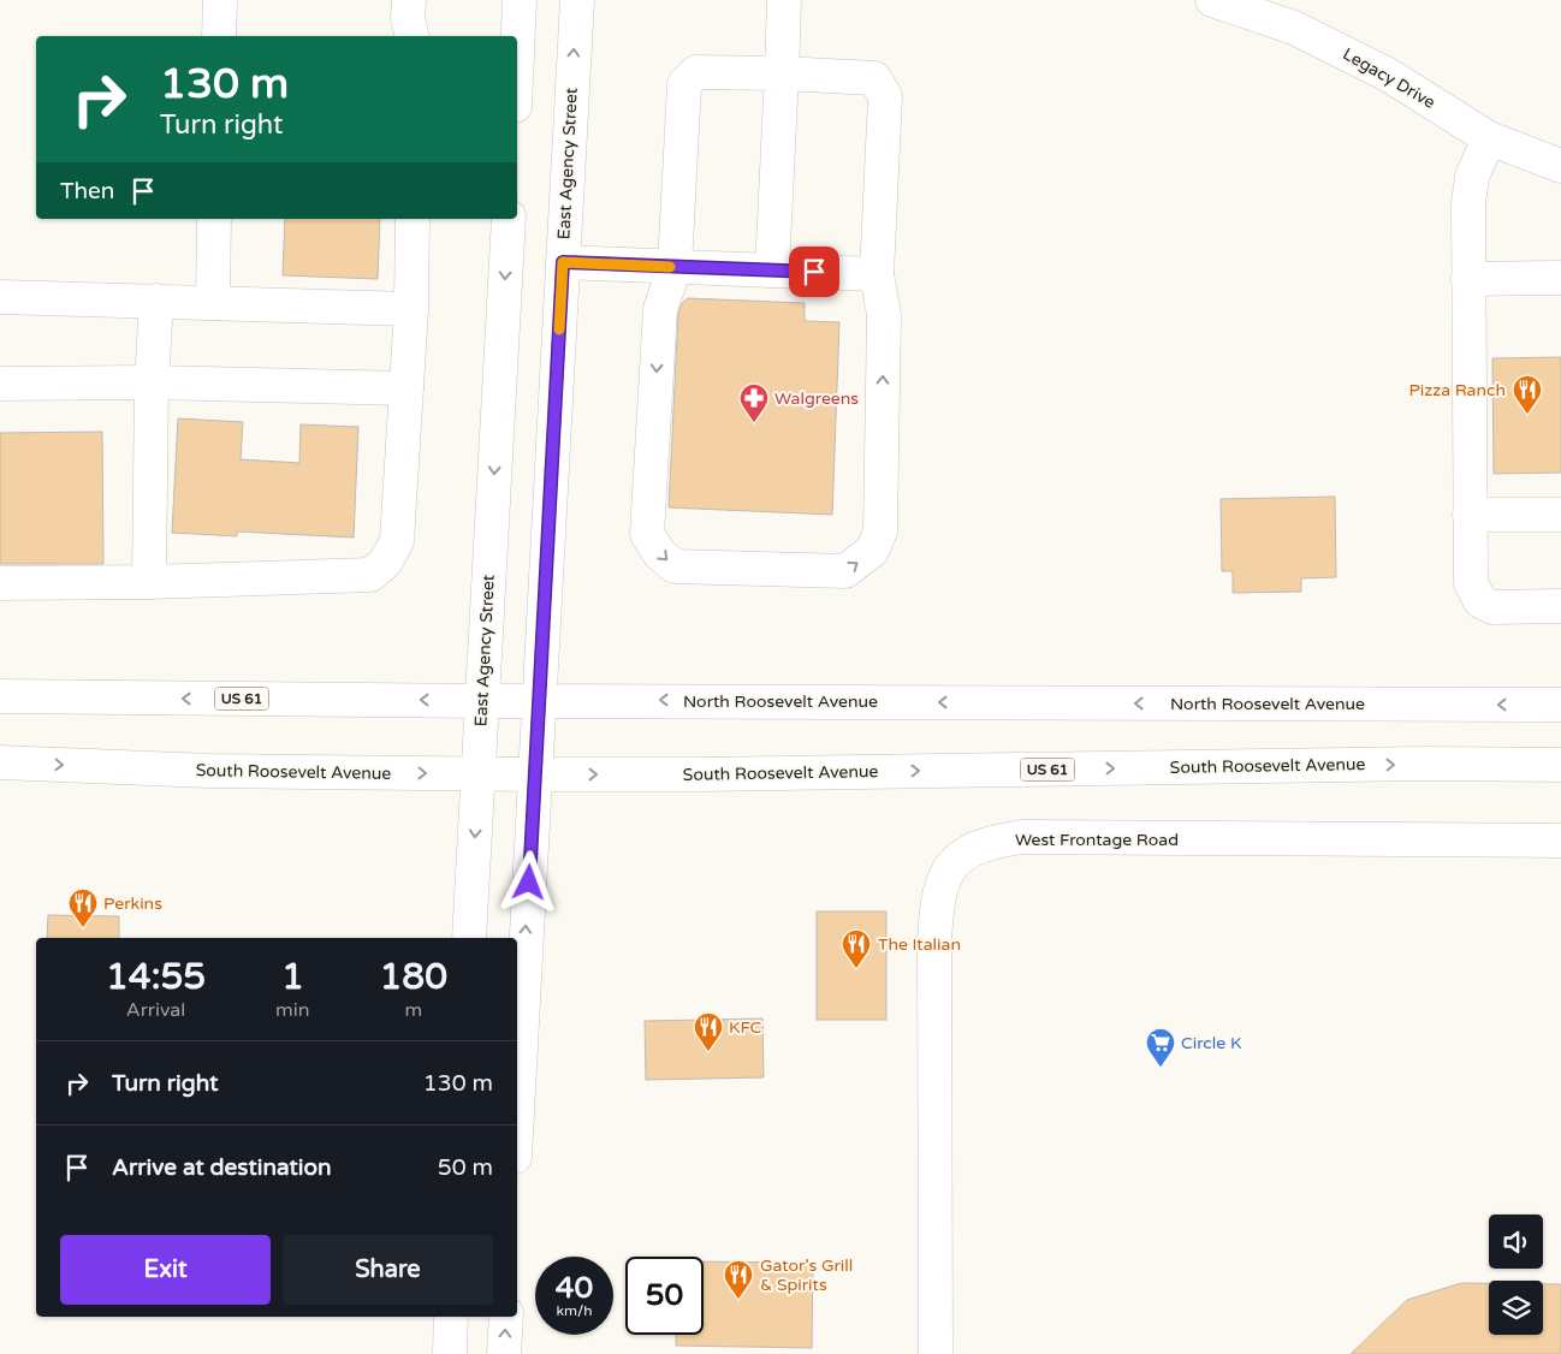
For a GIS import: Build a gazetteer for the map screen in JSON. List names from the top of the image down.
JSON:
{
  "streets": {
    "main road": [
      "Legacy Drive",
      "East Agency Street",
      "US 61",
      "North Roosevelt Avenue",
      "South Roosevelt Avenue",
      "West Frontage Road"
    ]
  },
  "crossings": [
    ["East Agency Street", "North Roosevelt Avenue"],
    ["East Agency Street", "South Roosevelt Avenue"]
  ],
  "one_way": ["North Roosevelt Avenue", "South Roosevelt Avenue"],
  "places": {
    "restaurant": [
      "Pizza Ranch",
      "Perkins",
      "The Italian",
      "KFC",
      "Gator's Grill & Spirits"
    ],
    "pharmacy": ["Walgreens"],
    "supermarket": ["Circle K"]
  },
  "page": {
    "turn": ["130 m", "Turn right"],
    "then": "Then",
    "eta": [
      "14:55",
      "Arrival",
      "1",
      "min",
      "180",
      "m"
    ],
    "list": [
      {
        "name": "Turn right",
        "value": "130 m"
      },
      {
        "name": "Arrive at destination",
        "value": "50 m"
      }
    ],
    "buttons": ["Exit", "Share"],
    "speed": "40 km/h",
    "limit": "50"
  }
}
